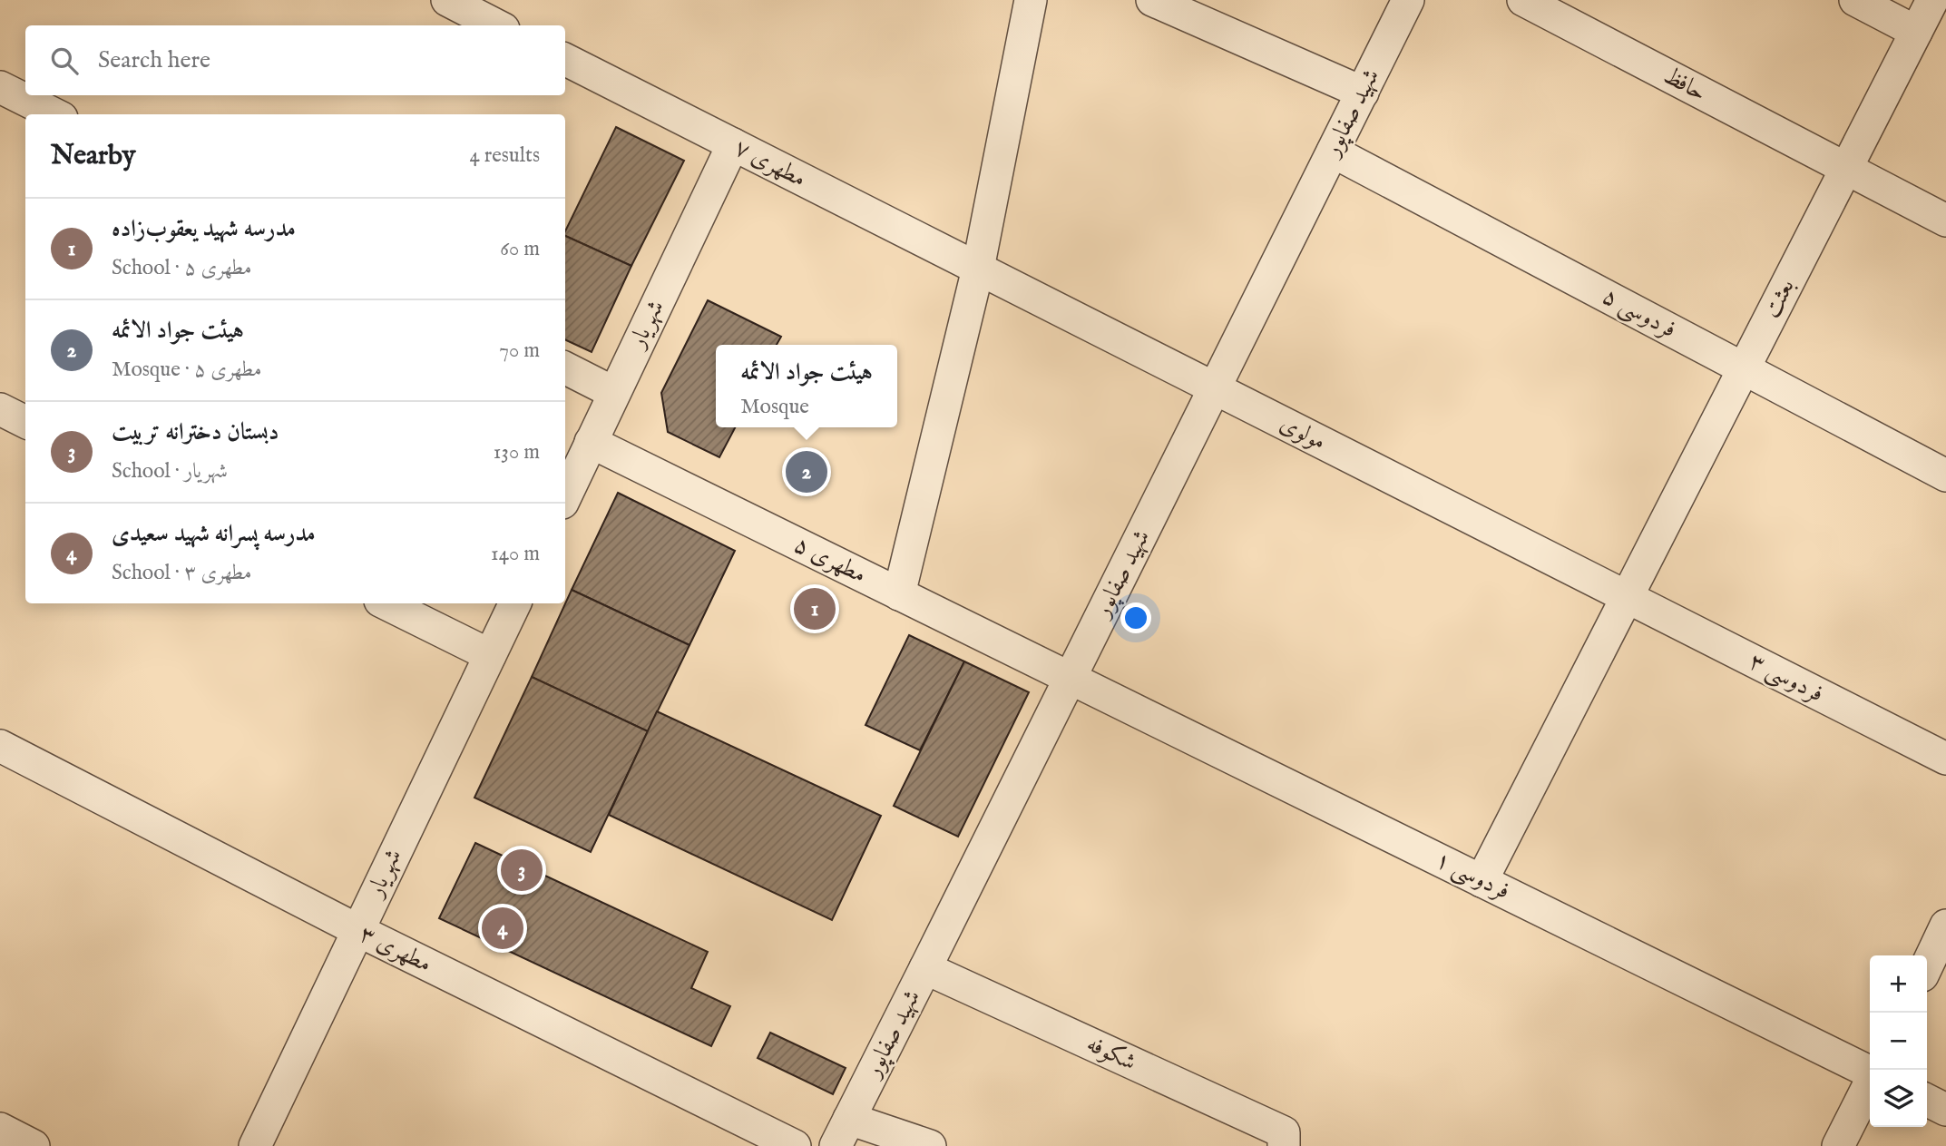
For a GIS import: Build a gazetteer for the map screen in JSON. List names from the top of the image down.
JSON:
{
  "streets": {
    "street": [
      "حافظ",
      "شهید صفاپور",
      "مطهری ۷",
      "بعثت",
      "فردوسی ۵",
      "شهریار",
      "مولوی",
      "مطهری ۵",
      "فردوسی ۳",
      "فردوسی ۱",
      "مطهری ۳",
      "شکوفه"
    ]
  },
  "crossings": [
    ["حافظ", "بعثت"],
    ["شهید صفاپور", "فردوسی ۵"],
    ["شهید صفاپور", "مولوی"],
    ["شهید صفاپور", "مطهری ۵"],
    ["شهید صفاپور", "فردوسی ۱"],
    ["شهید صفاپور", "شکوفه"],
    ["مطهری ۷", "شهریار"],
    ["مطهری ۷", "مولوی"],
    ["بعثت", "فردوسی ۵"],
    ["بعثت", "مولوی"],
    ["بعثت", "فردوسی ۳"],
    ["بعثت", "فردوسی ۱"],
    ["شهریار", "مطهری ۵"],
    ["شهریار", "مطهری ۳"],
    ["مولوی", "فردوسی ۳"],
    ["مطهری ۵", "فردوسی ۱"]
  ],
  "page": {
    "search": "Search here",
    "heading": ["Nearby", "4 results"],
    "list": [
      {
        "mark": "1",
        "name": "مدرسه شهید یعقوب‌زاده",
        "note": "School · مطهری ۵",
        "value": "60 m"
      },
      {
        "mark": "2",
        "name": "هیئت جواد الائمه",
        "note": "Mosque · مطهری ۵",
        "value": "70 m"
      },
      {
        "mark": "3",
        "name": "دبستان دخترانه تربیت",
        "note": "School · شهریار",
        "value": "130 m"
      },
      {
        "mark": "4",
        "name": "مدرسه پسرانه شهید سعیدی",
        "note": "School · مطهری ۳",
        "value": "140 m"
      }
    ],
    "popup": ["هیئت جواد الائمه", "Mosque"],
    "pins": [
      "2",
      "1",
      "3",
      "4"
    ],
    "map_buttons": ["+", "−"]
  }
}
